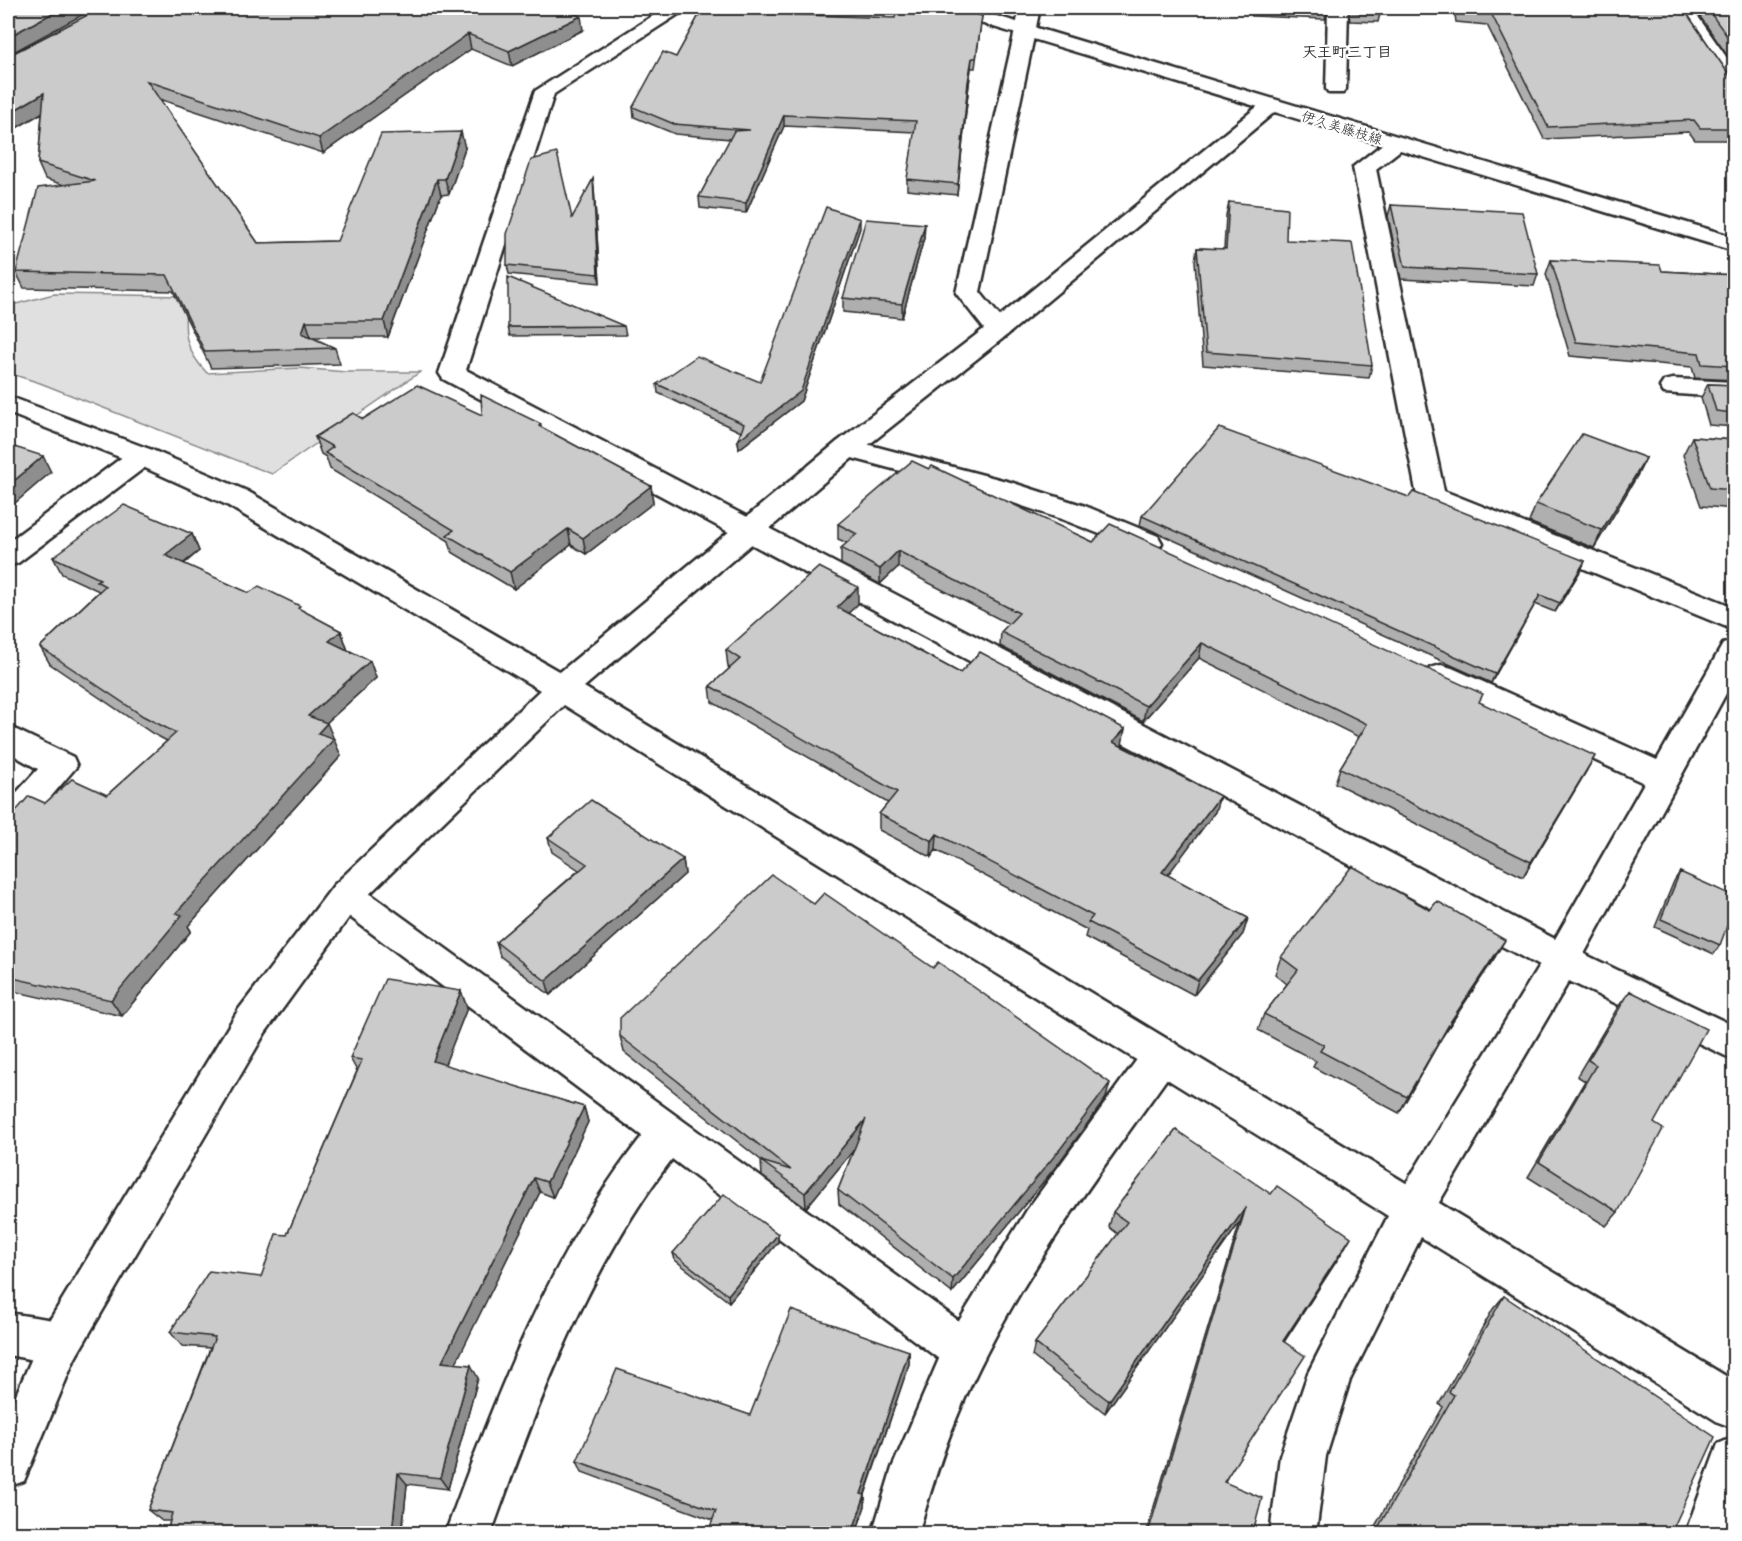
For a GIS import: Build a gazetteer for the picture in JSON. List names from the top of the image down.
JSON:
{
  "streets": {
    "street": ["伊久美藤枝線"]
  },
  "districts": ["天王町三丁目"]
}
